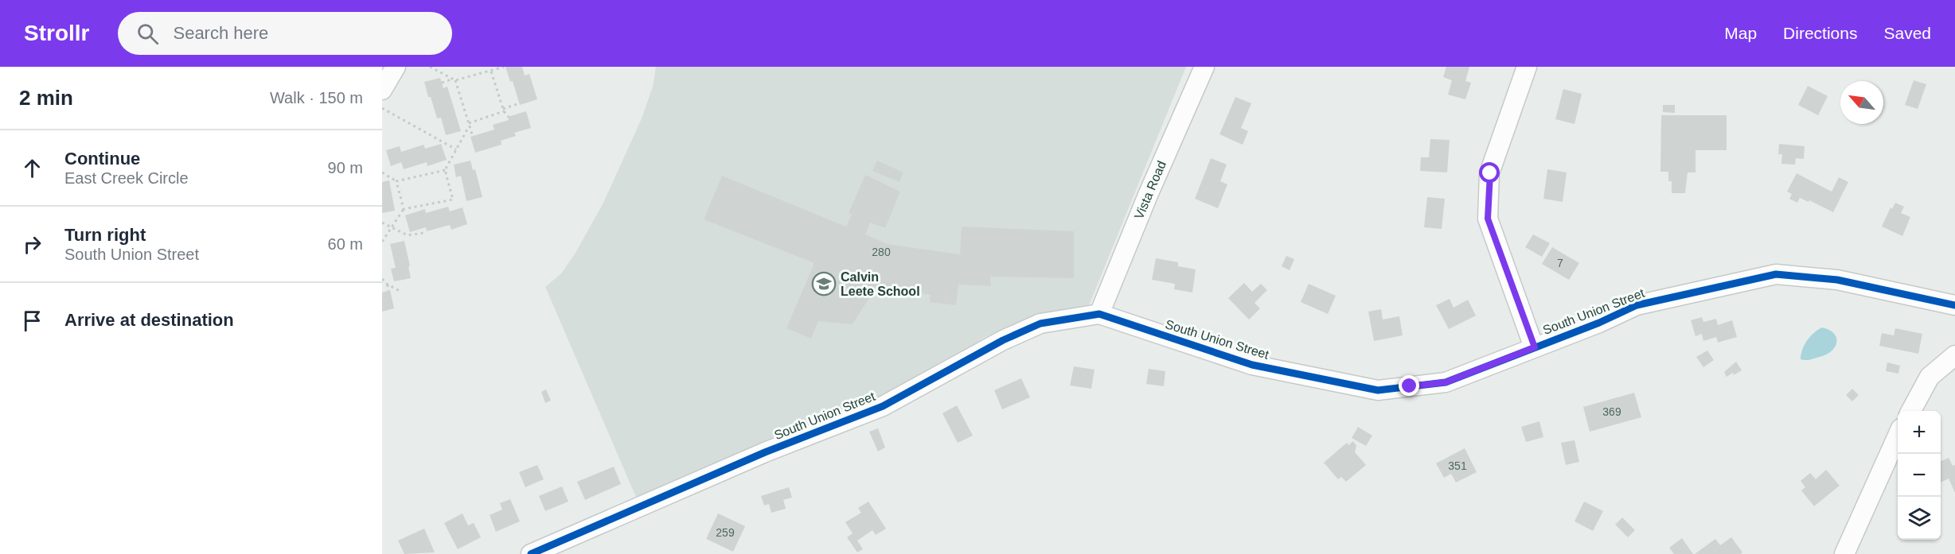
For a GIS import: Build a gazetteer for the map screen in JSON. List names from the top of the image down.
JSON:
{
  "streets": {
    "street": ["Vista Road", "South Union Street"]
  },
  "crossings": [
    ["Vista Road", "South Union Street"]
  ],
  "places": {
    "school or university": ["Calvin Leete School"]
  },
  "house_numbers": [
    "280",
    "7",
    "369",
    "351",
    "259"
  ],
  "north": "top left",
  "page": {
    "header": "Strollr",
    "search": "Search here",
    "nav": ["Map", "Directions", "Saved"],
    "heading": ["2 min", "Walk · 150 m"],
    "list": [
      ["Continue", "East Creek Circle", "90 m"],
      ["Turn right", "South Union Street", "60 m"],
      "Arrive at destination"
    ],
    "map_buttons": ["+", "−"]
  }
}
